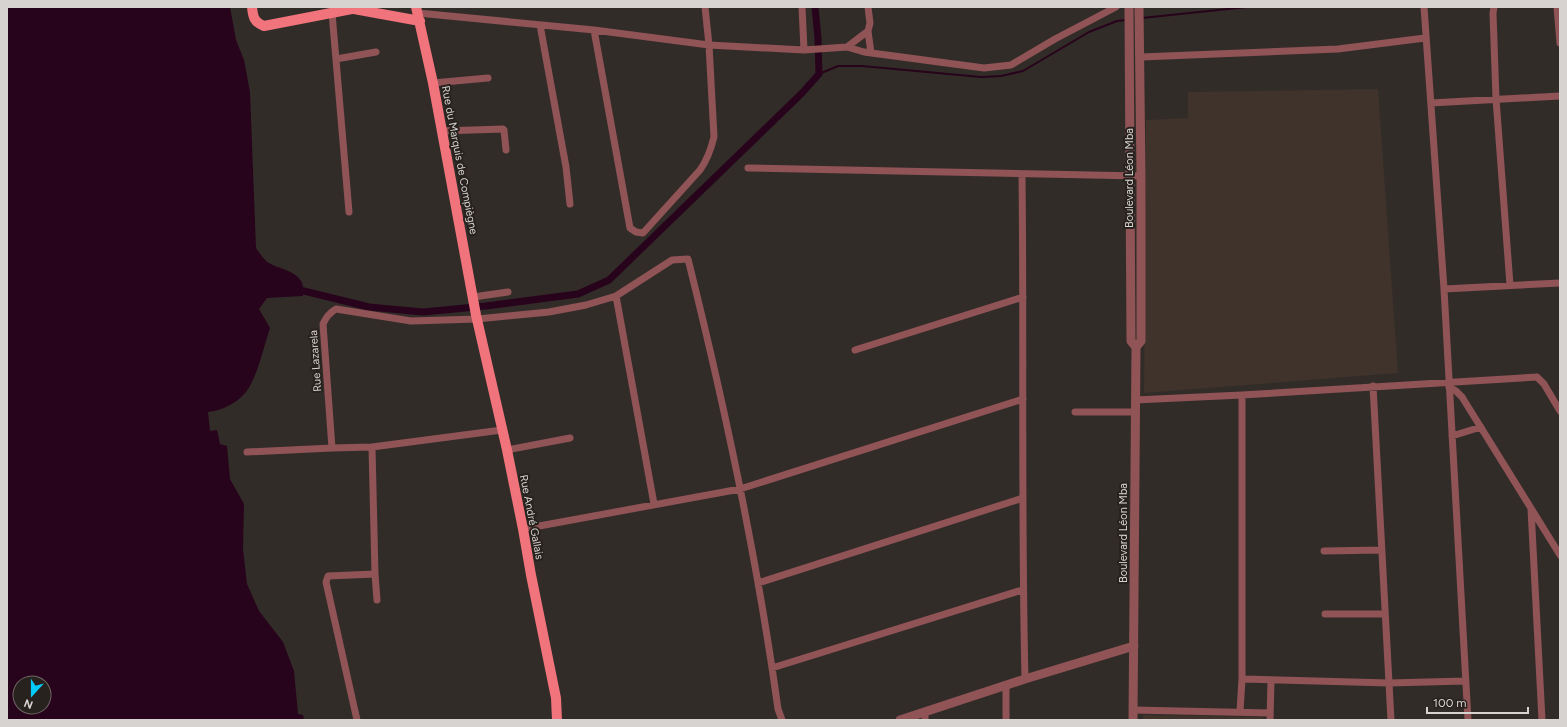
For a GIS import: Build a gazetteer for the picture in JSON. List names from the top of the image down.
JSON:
{
  "streets": {
    "main road": ["Rue du Marquis de Compiègne", "Rue André Gallais"],
    "street": ["Boulevard Léon Mba", "Rue Lazarela"]
  },
  "crossings": [
    ["Rue du Marquis de Compiègne", "Rue Lazarela"],
    ["Rue du Marquis de Compiègne", "Rue André Gallais"],
    ["Rue Lazarela", "Rue André Gallais"]
  ],
  "scale_bar": "100 m",
  "north": "bottom"
}
